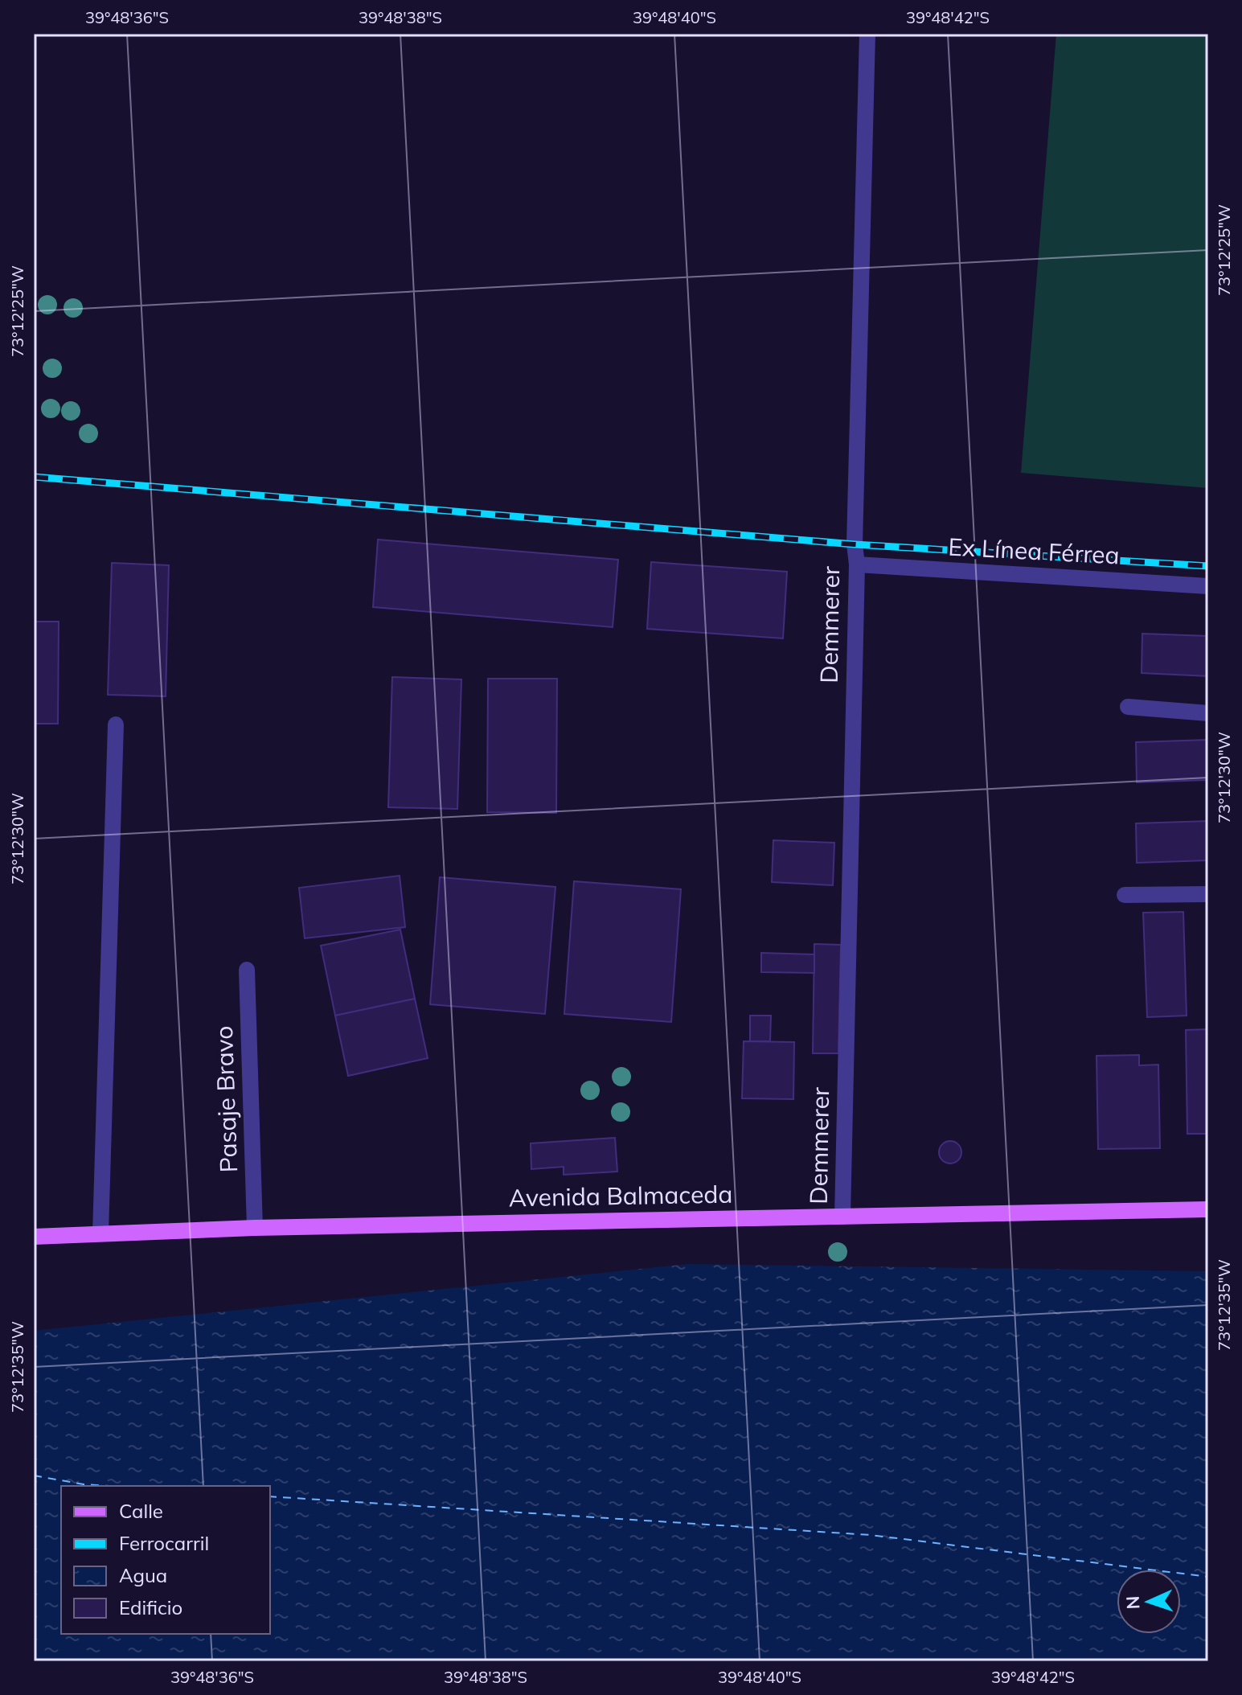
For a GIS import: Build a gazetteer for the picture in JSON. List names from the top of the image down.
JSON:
{
  "streets": {
    "main road": ["Avenida Balmaceda"],
    "street": ["Ex Línea Férrea", "Demmerer", "Pasaje Bravo"]
  },
  "crossings": [
    ["Ex Línea Férrea", "Demmerer"],
    ["Demmerer", "Avenida Balmaceda"],
    ["Pasaje Bravo", "Avenida Balmaceda"]
  ],
  "legend": [
    "Calle",
    "Ferrocarril",
    "Agua",
    "Edificio"
  ],
  "north": "left",
  "coordinates": [
    "39°48'36\"S",
    "39°48'38\"S",
    "39°48'40\"S",
    "39°48'42\"S",
    "73°12'25\"W",
    "73°12'30\"W",
    "73°12'35\"W"
  ]
}
